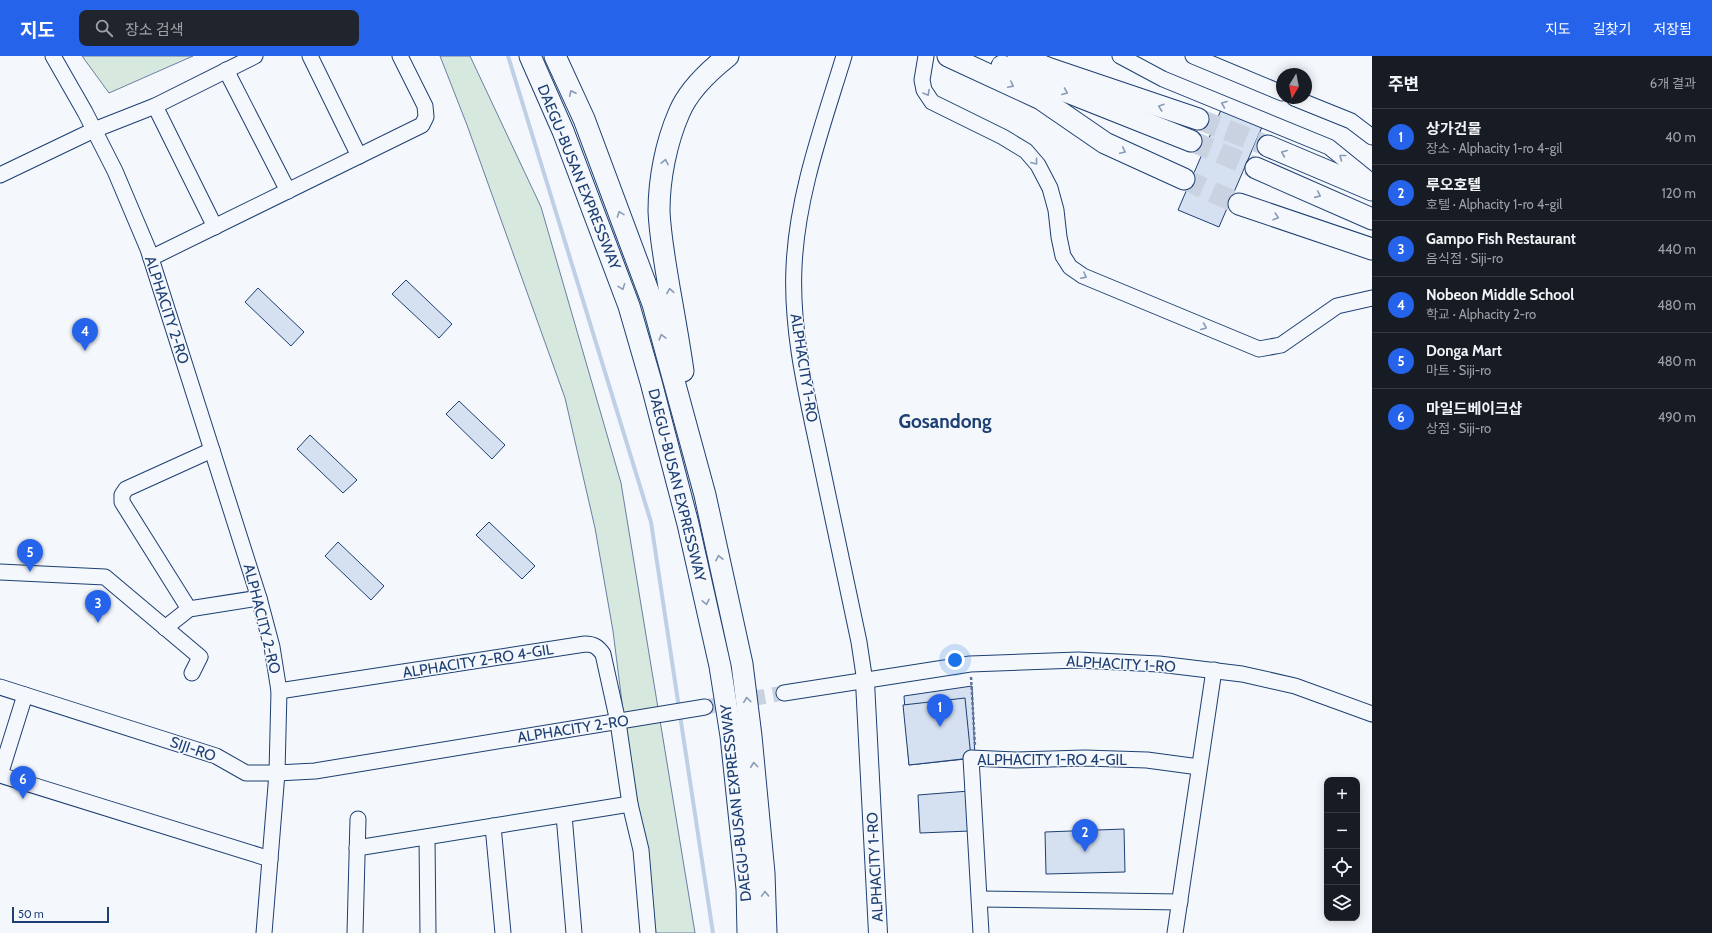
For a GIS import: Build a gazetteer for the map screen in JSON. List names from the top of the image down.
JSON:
{
  "streets": {
    "highway": ["DAEGU-BUSAN EXPRESSWAY"],
    "main road": ["ALPHACITY 1-RO"],
    "street": [
      "ALPHACITY 2-RO",
      "ALPHACITY 2-RO 4-GIL",
      "SIJI-RO",
      "ALPHACITY 1-RO 4-GIL"
    ]
  },
  "crossings": [
    ["ALPHACITY 2-RO", "ALPHACITY 2-RO 4-GIL"],
    ["ALPHACITY 2-RO", "SIJI-RO"]
  ],
  "districts": ["Gosandong"],
  "scale_bar": "50 m",
  "north": "bottom",
  "page": {
    "header": "지도",
    "search": "장소 검색",
    "nav": ["지도", "길찾기", "저장됨"],
    "heading": ["주변", "6개 결과"],
    "list": [
      {
        "mark": "1",
        "name": "상가건물",
        "note": "장소 · Alphacity 1-ro 4-gil",
        "value": "40 m"
      },
      {
        "mark": "2",
        "name": "루오호텔",
        "note": "호텔 · Alphacity 1-ro 4-gil",
        "value": "120 m"
      },
      {
        "mark": "3",
        "name": "Gampo Fish Restaurant",
        "note": "음식점 · Siji-ro",
        "value": "440 m"
      },
      {
        "mark": "4",
        "name": "Nobeon Middle School",
        "note": "학교 · Alphacity 2-ro",
        "value": "480 m"
      },
      {
        "mark": "5",
        "name": "Donga Mart",
        "note": "마트 · Siji-ro",
        "value": "480 m"
      },
      {
        "mark": "6",
        "name": "마일드베이크샵",
        "note": "상점 · Siji-ro",
        "value": "490 m"
      }
    ],
    "pins": [
      "4",
      "5",
      "3",
      "1",
      "6",
      "2"
    ],
    "map_buttons": ["+", "−"],
    "scale": "50 m"
  }
}
